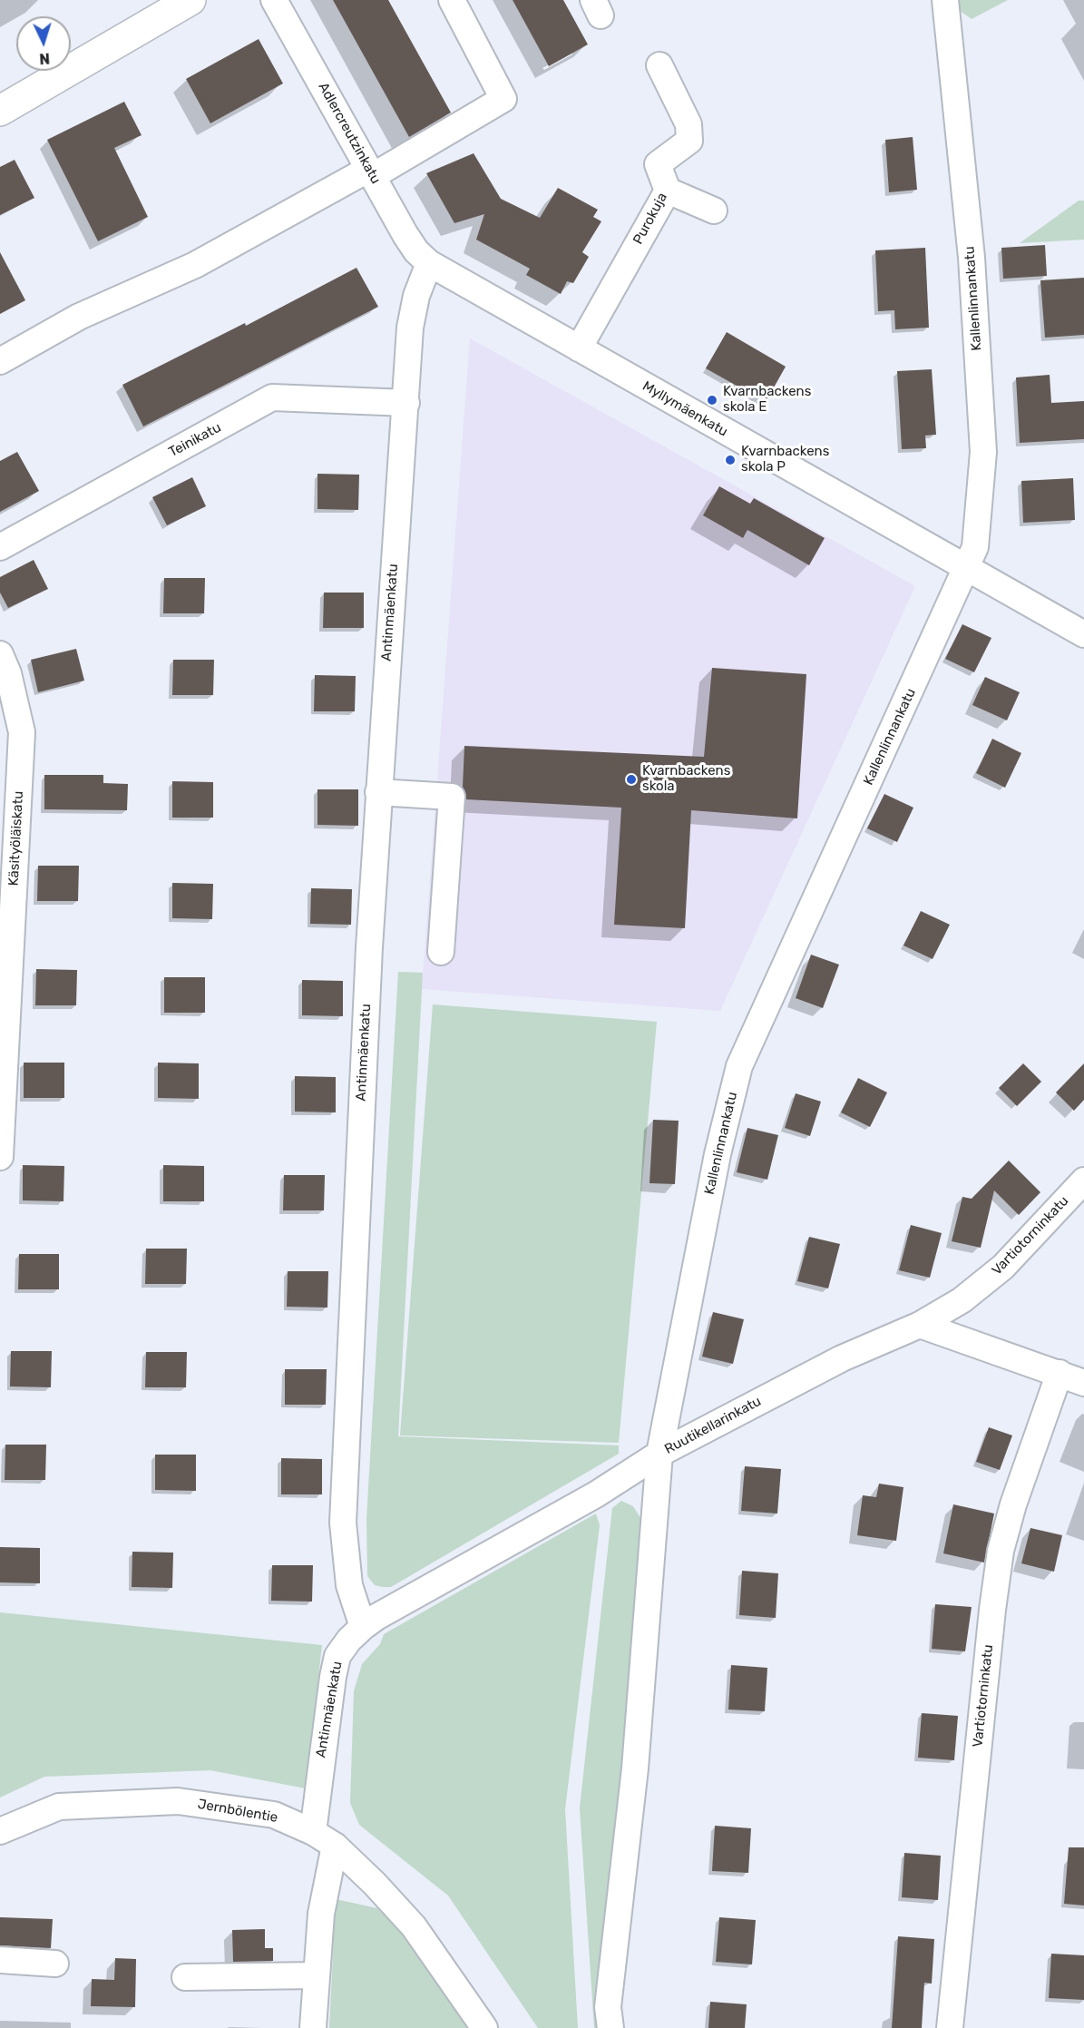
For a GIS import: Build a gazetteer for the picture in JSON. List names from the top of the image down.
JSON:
{
  "streets": {
    "street": [
      "Adlercreutzinkatu",
      "Purokuja",
      "Kallenlinnankatu",
      "Myllymäenkatu",
      "Teinikatu",
      "Antinmäenkatu",
      "Käsityöläiskatu",
      "Vartiotorninkatu",
      "Ruutikellarinkatu",
      "Jernbölentie"
    ]
  },
  "crossings": [
    ["Adlercreutzinkatu", "Myllymäenkatu"],
    ["Adlercreutzinkatu", "Antinmäenkatu"],
    ["Purokuja", "Myllymäenkatu"],
    ["Kallenlinnankatu", "Myllymäenkatu"],
    ["Kallenlinnankatu", "Ruutikellarinkatu"],
    ["Myllymäenkatu", "Antinmäenkatu"],
    ["Teinikatu", "Antinmäenkatu"],
    ["Antinmäenkatu", "Ruutikellarinkatu"],
    ["Antinmäenkatu", "Jernbölentie"],
    ["Vartiotorninkatu", "Ruutikellarinkatu"]
  ],
  "places": ["Kvarnbackens skola E", "Kvarnbackens skola P", "Kvarnbackens skola"],
  "north": "bottom"
}
